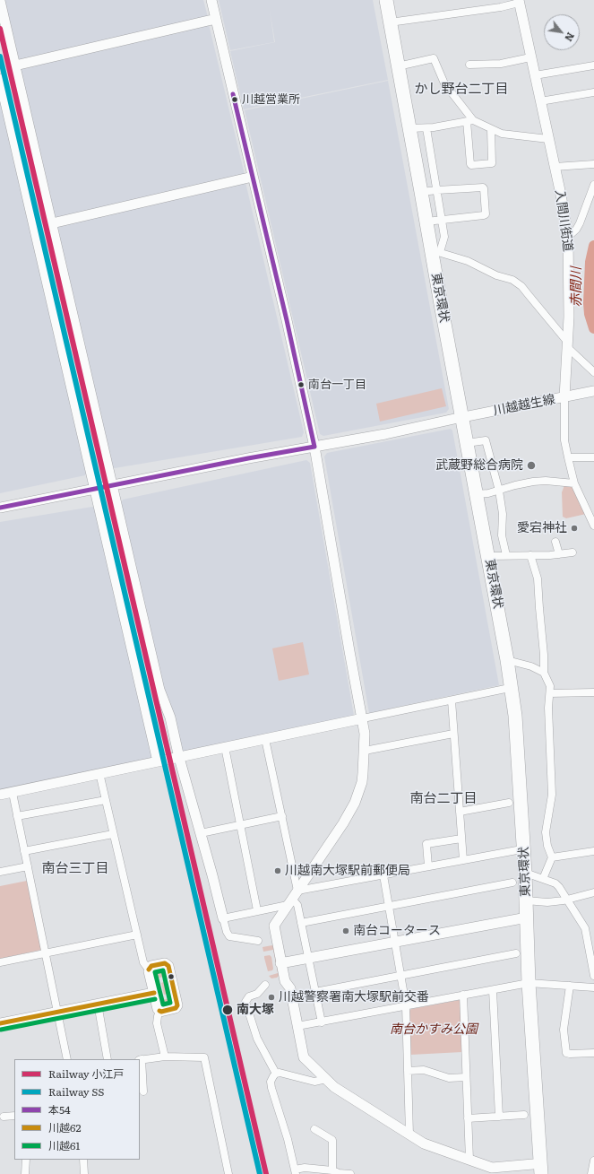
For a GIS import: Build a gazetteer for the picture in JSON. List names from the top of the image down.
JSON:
{
  "streets": {
    "highway": ["東京環状"],
    "street": ["入間川街道", "川越越生線"]
  },
  "crossings": [
    ["入間川街道", "川越越生線"],
    ["東京環状", "川越越生線"]
  ],
  "districts": ["かし野台二丁目", "南台二丁目", "南台三丁目"],
  "water": ["赤間川"],
  "parks": ["南台かすみ公園"],
  "places": [
    "川越営業所",
    "南台一丁目",
    "武蔵野総合病院",
    "愛宕神社",
    "川越南大塚駅前郵便局",
    "南台コータース",
    "川越警察署南大塚駅前交番",
    "南大塚"
  ],
  "lines": [
    "rail line 小江戸",
    "rail line SS",
    "transit line 本54",
    "transit line 川越62",
    "transit line 川越61"
  ],
  "legend": [
    "Railway 小江戸",
    "Railway SS",
    "本54",
    "川越62",
    "川越61"
  ],
  "north": "bottom right"
}
